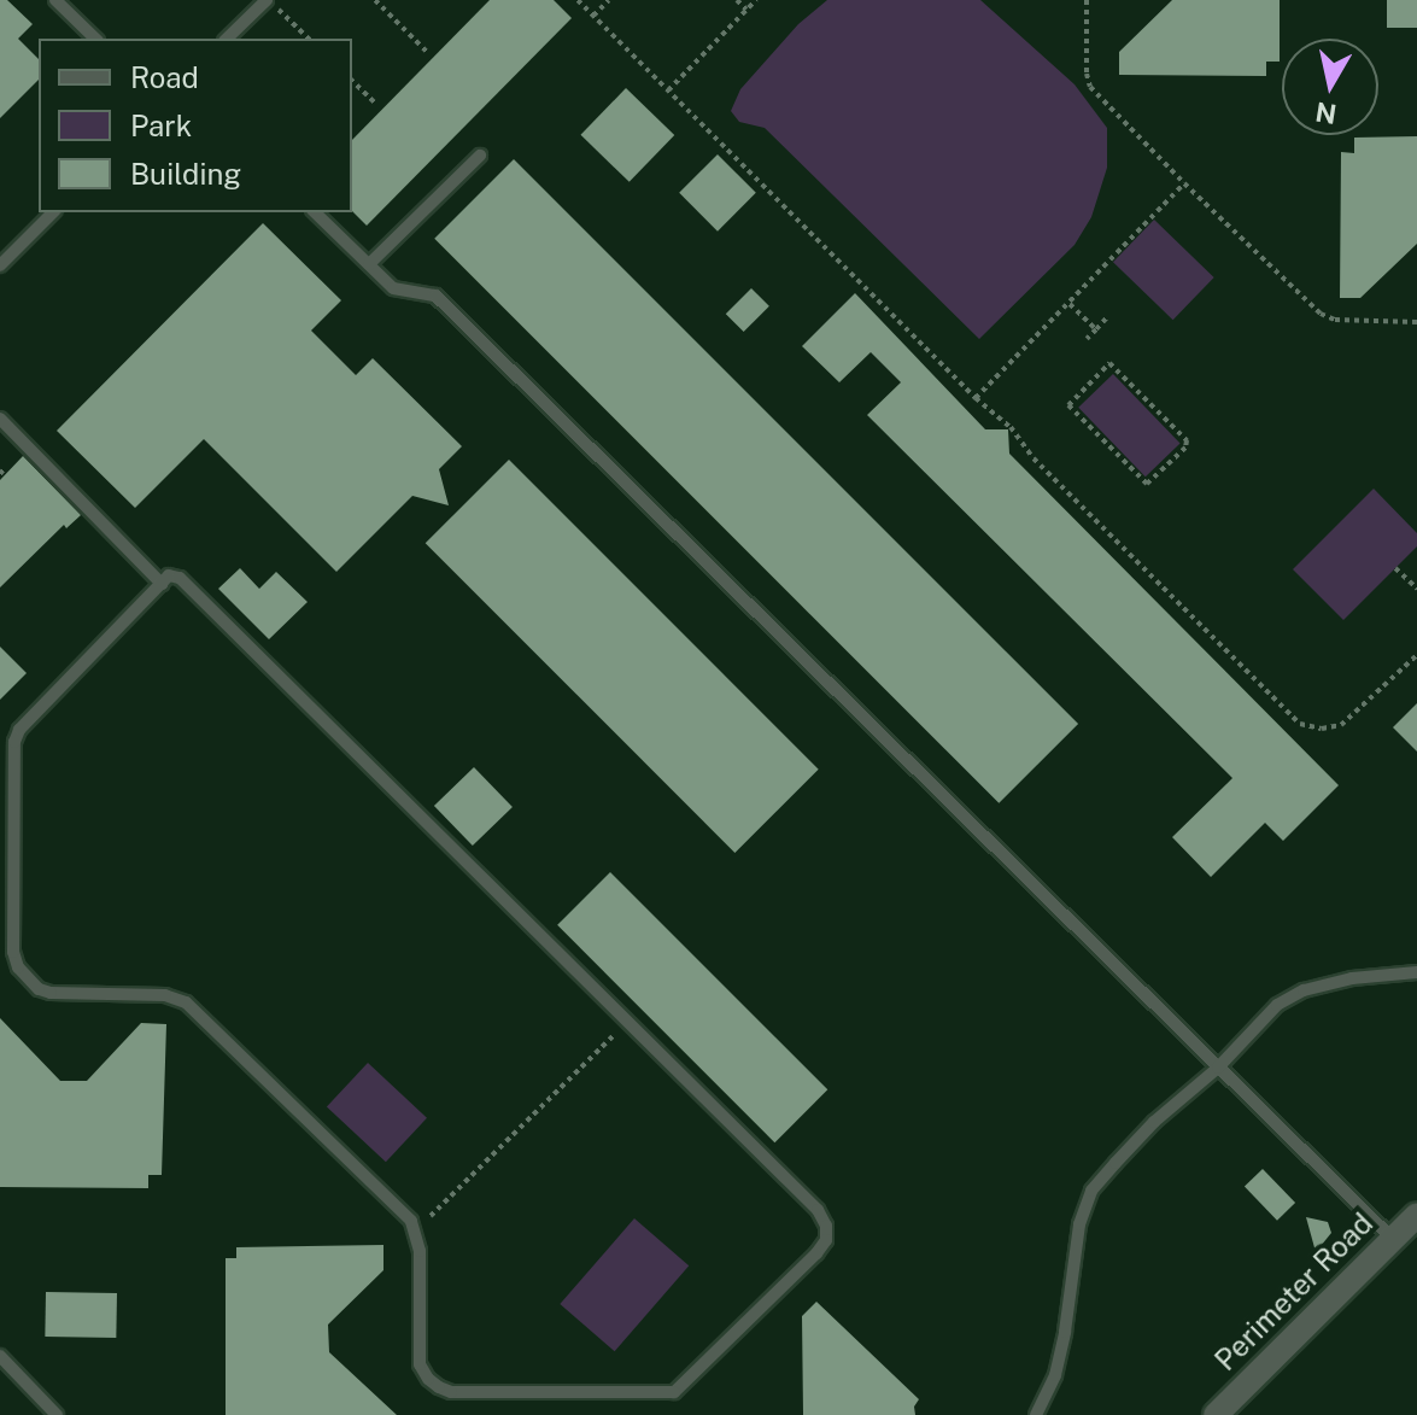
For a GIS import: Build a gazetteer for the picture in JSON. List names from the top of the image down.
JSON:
{
  "streets": {
    "street": ["Perimeter Road"]
  },
  "legend": ["Road", "Park", "Building"],
  "north": "bottom"
}
